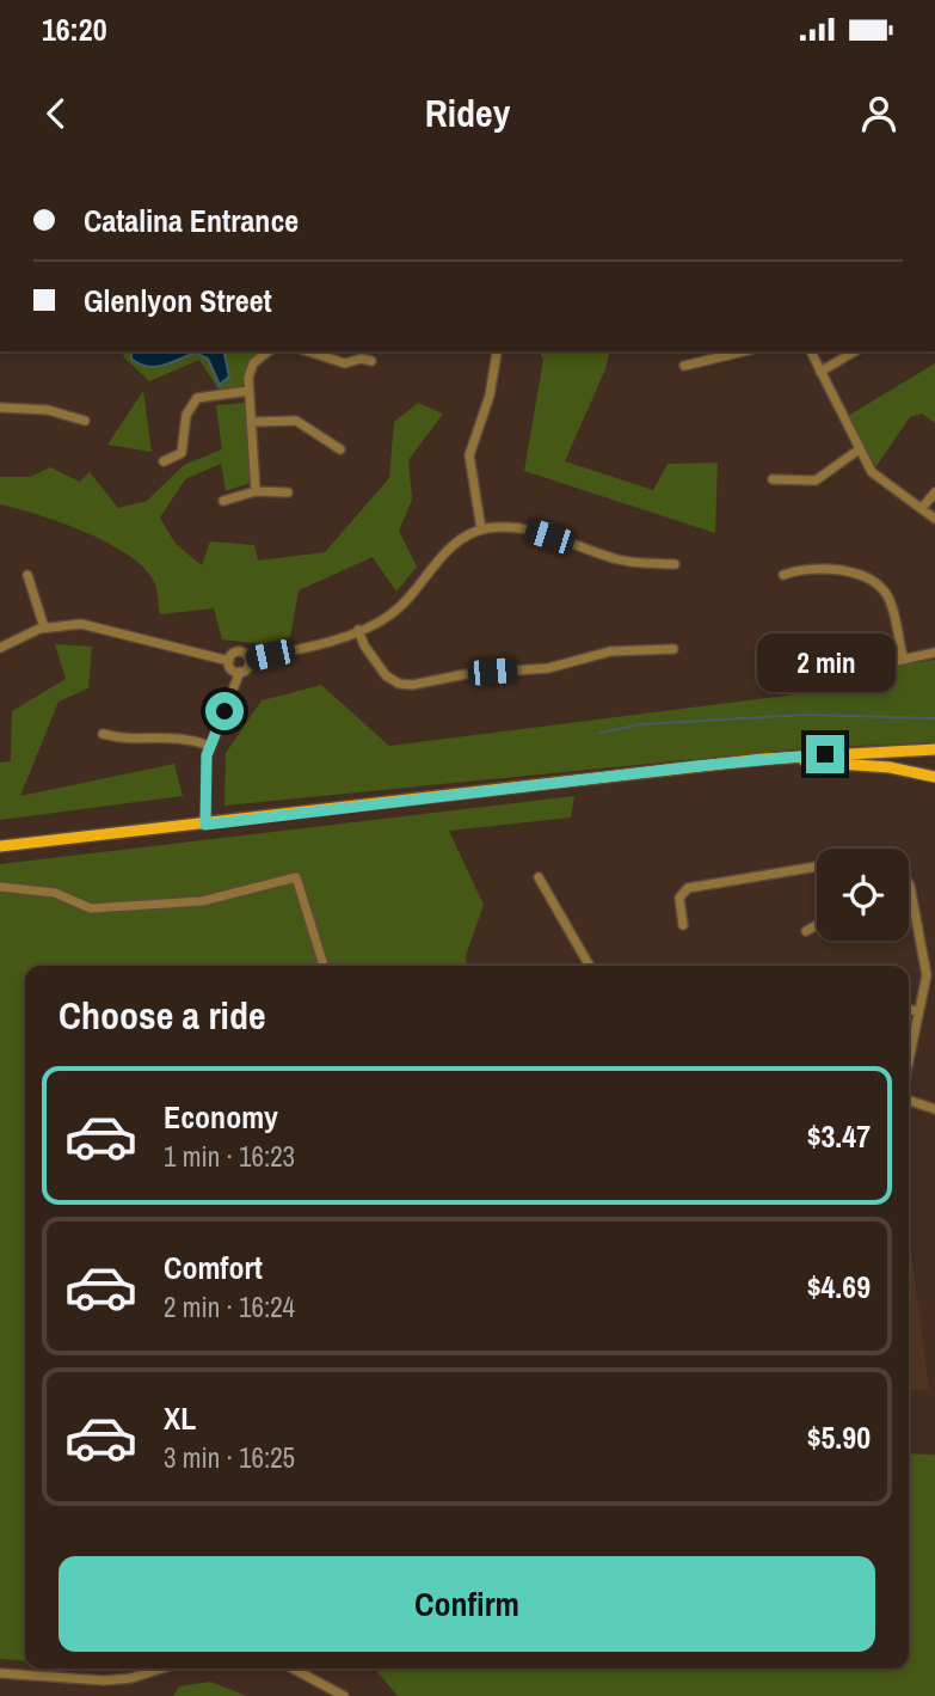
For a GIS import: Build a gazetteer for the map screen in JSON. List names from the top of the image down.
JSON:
{
  "page": {
    "status": "16:20",
    "header": "Ridey",
    "banner": ["Catalina Entrance", "Glenlyon Street"],
    "bubble": "2 min",
    "heading": "Choose a ride",
    "list": [
      {
        "name": "Economy",
        "note": "1 min · 16:23",
        "value": "$3.47"
      },
      {
        "name": "Comfort",
        "note": "2 min · 16:24",
        "value": "$4.69"
      },
      {
        "name": "XL",
        "note": "3 min · 16:25",
        "value": "$5.90"
      }
    ],
    "buttons": "Confirm"
  }
}
